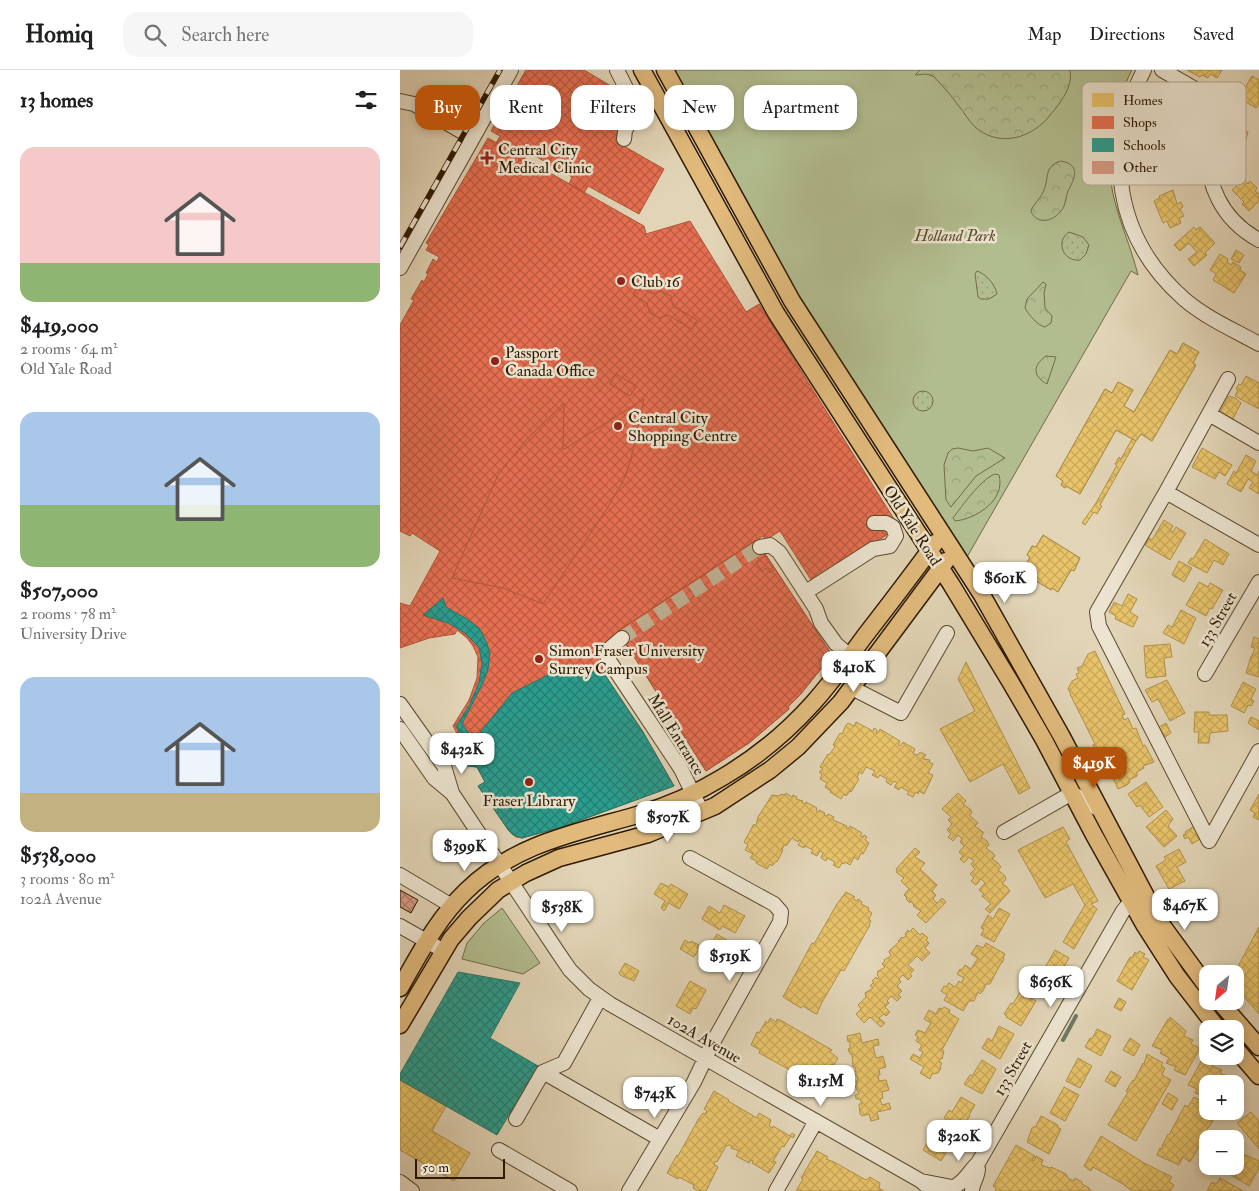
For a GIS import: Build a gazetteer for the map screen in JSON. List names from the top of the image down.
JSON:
{
  "streets": {
    "main road": ["Old Yale Road"],
    "street": ["133 Street", "Mall Entrance", "102A Avenue"]
  },
  "crossings": [
    ["Old Yale Road", "133 Street"],
    ["133 Street", "102A Avenue"]
  ],
  "parks": ["Holland Park"],
  "places": {
    "health": ["Central City Medical Clinic"],
    "other": [
      "Club 16",
      "Passport Canada Office",
      "Central City Shopping Centre",
      "Simon Fraser University Surrey Campus",
      "Fraser Library"
    ]
  },
  "legend": [
    "Homes",
    "Shops",
    "Schools",
    "Other"
  ],
  "scale_bar": "50 m",
  "north": "bottom left",
  "page": {
    "header": "Homiq",
    "search": "Search here",
    "nav": ["Map", "Directions", "Saved"],
    "heading": "13 homes",
    "chip": [
      "Buy",
      "Rent",
      "Filters",
      "New",
      "Apartment"
    ],
    "list": [
      {
        "name": "$419,000",
        "note": "2 rooms · 64 m² · Old Yale Road"
      },
      {
        "name": "$507,000",
        "note": "2 rooms · 78 m² · University Drive"
      },
      {
        "name": "$538,000",
        "note": "3 rooms · 80 m² · 102A Avenue"
      }
    ],
    "price": [
      "$601K",
      "$410K",
      "$432K",
      "$419K",
      "$507K",
      "$399K",
      "$467K",
      "$538K",
      "$519K",
      "$636K",
      "$1.15M",
      "$743K",
      "$320K"
    ],
    "map_buttons": ["+", "−"],
    "scale": "50 m"
  }
}
